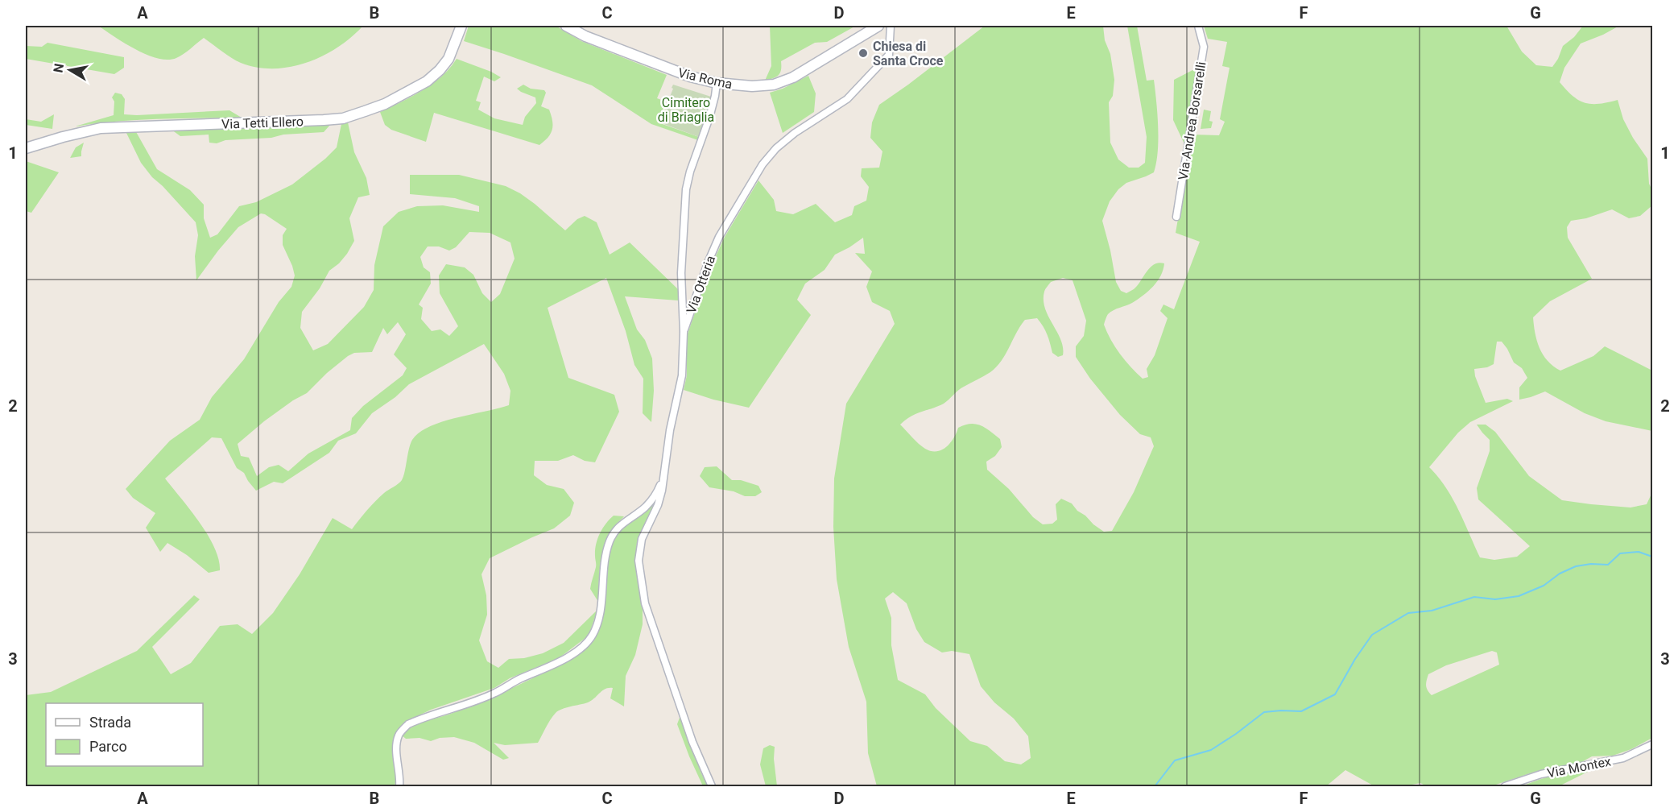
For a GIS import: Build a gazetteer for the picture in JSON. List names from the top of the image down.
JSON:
{
  "streets": {
    "main road": ["Via Roma", "Via Tetti Ellero"],
    "street": ["Via Andrea Borsarelli", "Via Otteria", "Via Montex"]
  },
  "crossings": [
    ["Via Roma", "Via Otteria"]
  ],
  "parks": ["Cimitero di Briaglia"],
  "places": ["Chiesa di Santa Croce"],
  "legend": ["Strada", "Parco"],
  "north": "left",
  "grid": {
    "columns": [
      "A",
      "B",
      "C",
      "D",
      "E",
      "F",
      "G"
    ],
    "rows": ["1", "2", "3"]
  }
}
